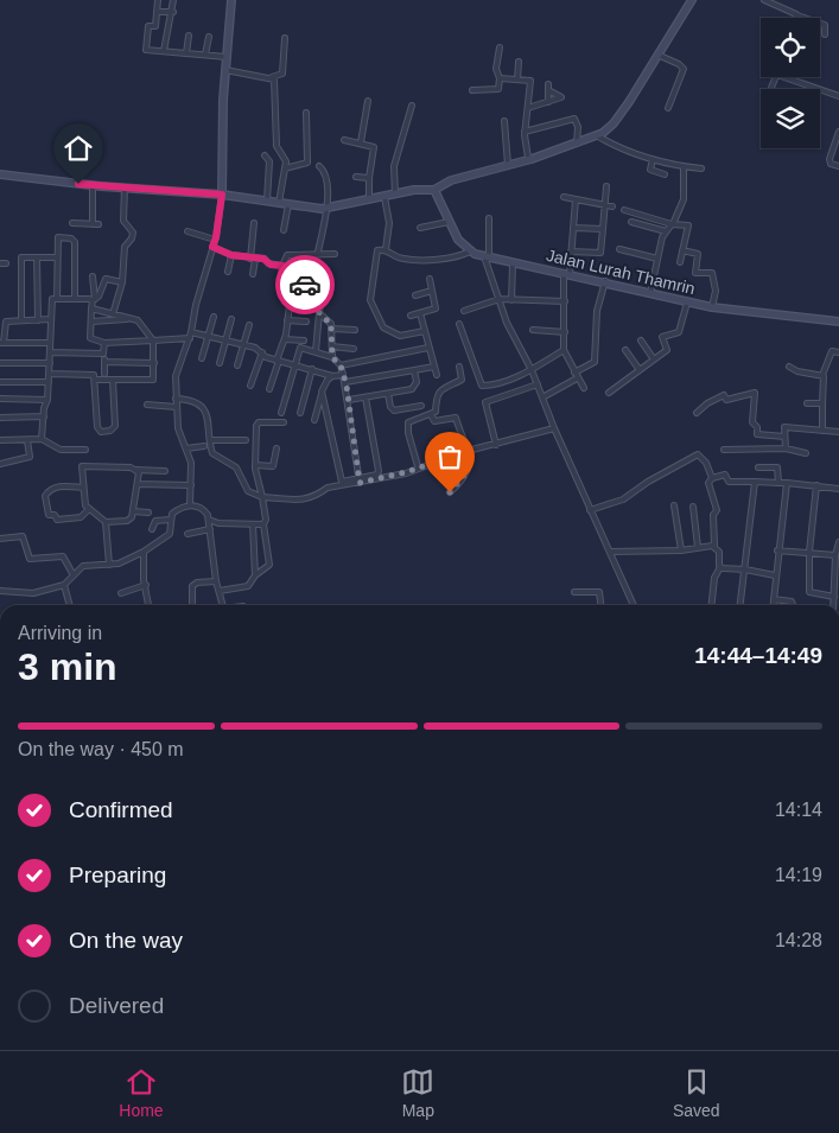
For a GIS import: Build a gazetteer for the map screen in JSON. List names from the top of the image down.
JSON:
{
  "streets": {
    "main road": ["Jalan Lurah Thamrin"]
  },
  "page": {
    "heading": ["3 min", "Arriving in", "14:44–14:49"],
    "bar": "On the way · 450 m",
    "list": [
      ["Confirmed", "14:14"],
      ["Preparing", "14:19"],
      ["On the way", "14:28"],
      "Delivered"
    ],
    "tabs": ["Home", "Map", "Saved"]
  }
}
